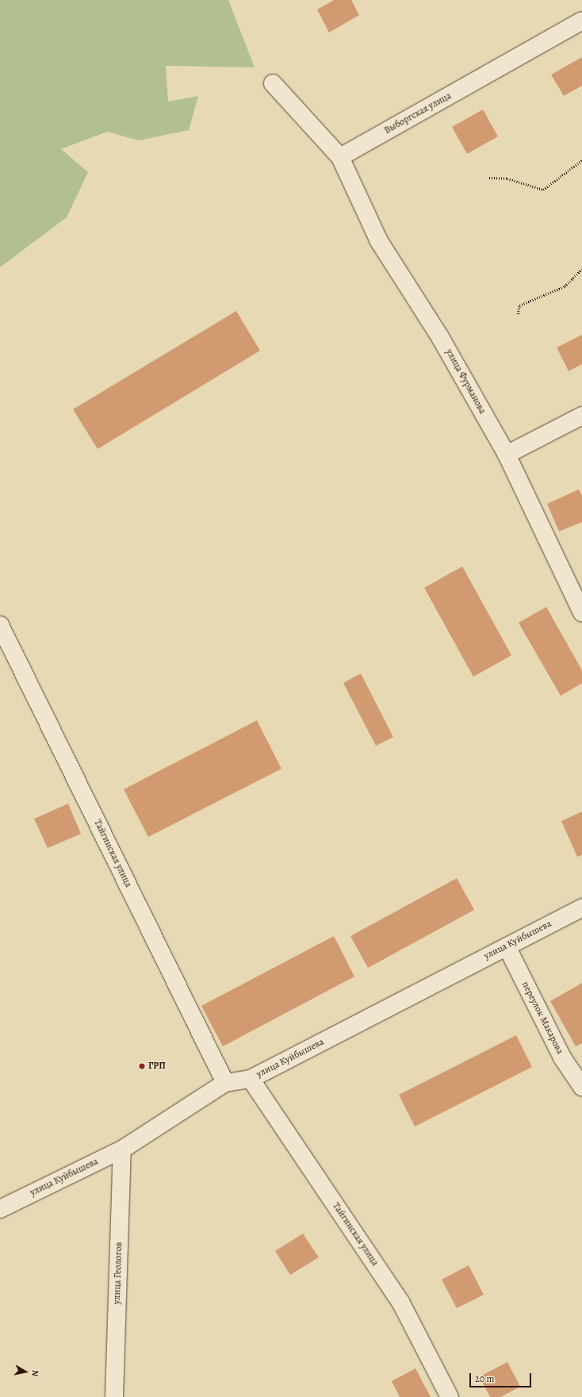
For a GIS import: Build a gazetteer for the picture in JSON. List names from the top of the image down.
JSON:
{
  "streets": {
    "street": [
      "Выборгская улица",
      "улица Фурманова",
      "Тайгинская улица",
      "улица Куйбышева",
      "переулок Макарова",
      "улица Геологов"
    ]
  },
  "crossings": [
    ["Выборгская улица", "улица Фурманова"],
    ["Тайгинская улица", "улица Куйбышева"],
    ["улица Куйбышева", "переулок Макарова"],
    ["улица Куйбышева", "улица Геологов"]
  ],
  "places": ["ГРП"],
  "scale_bar": "20 m",
  "north": "right"
}
